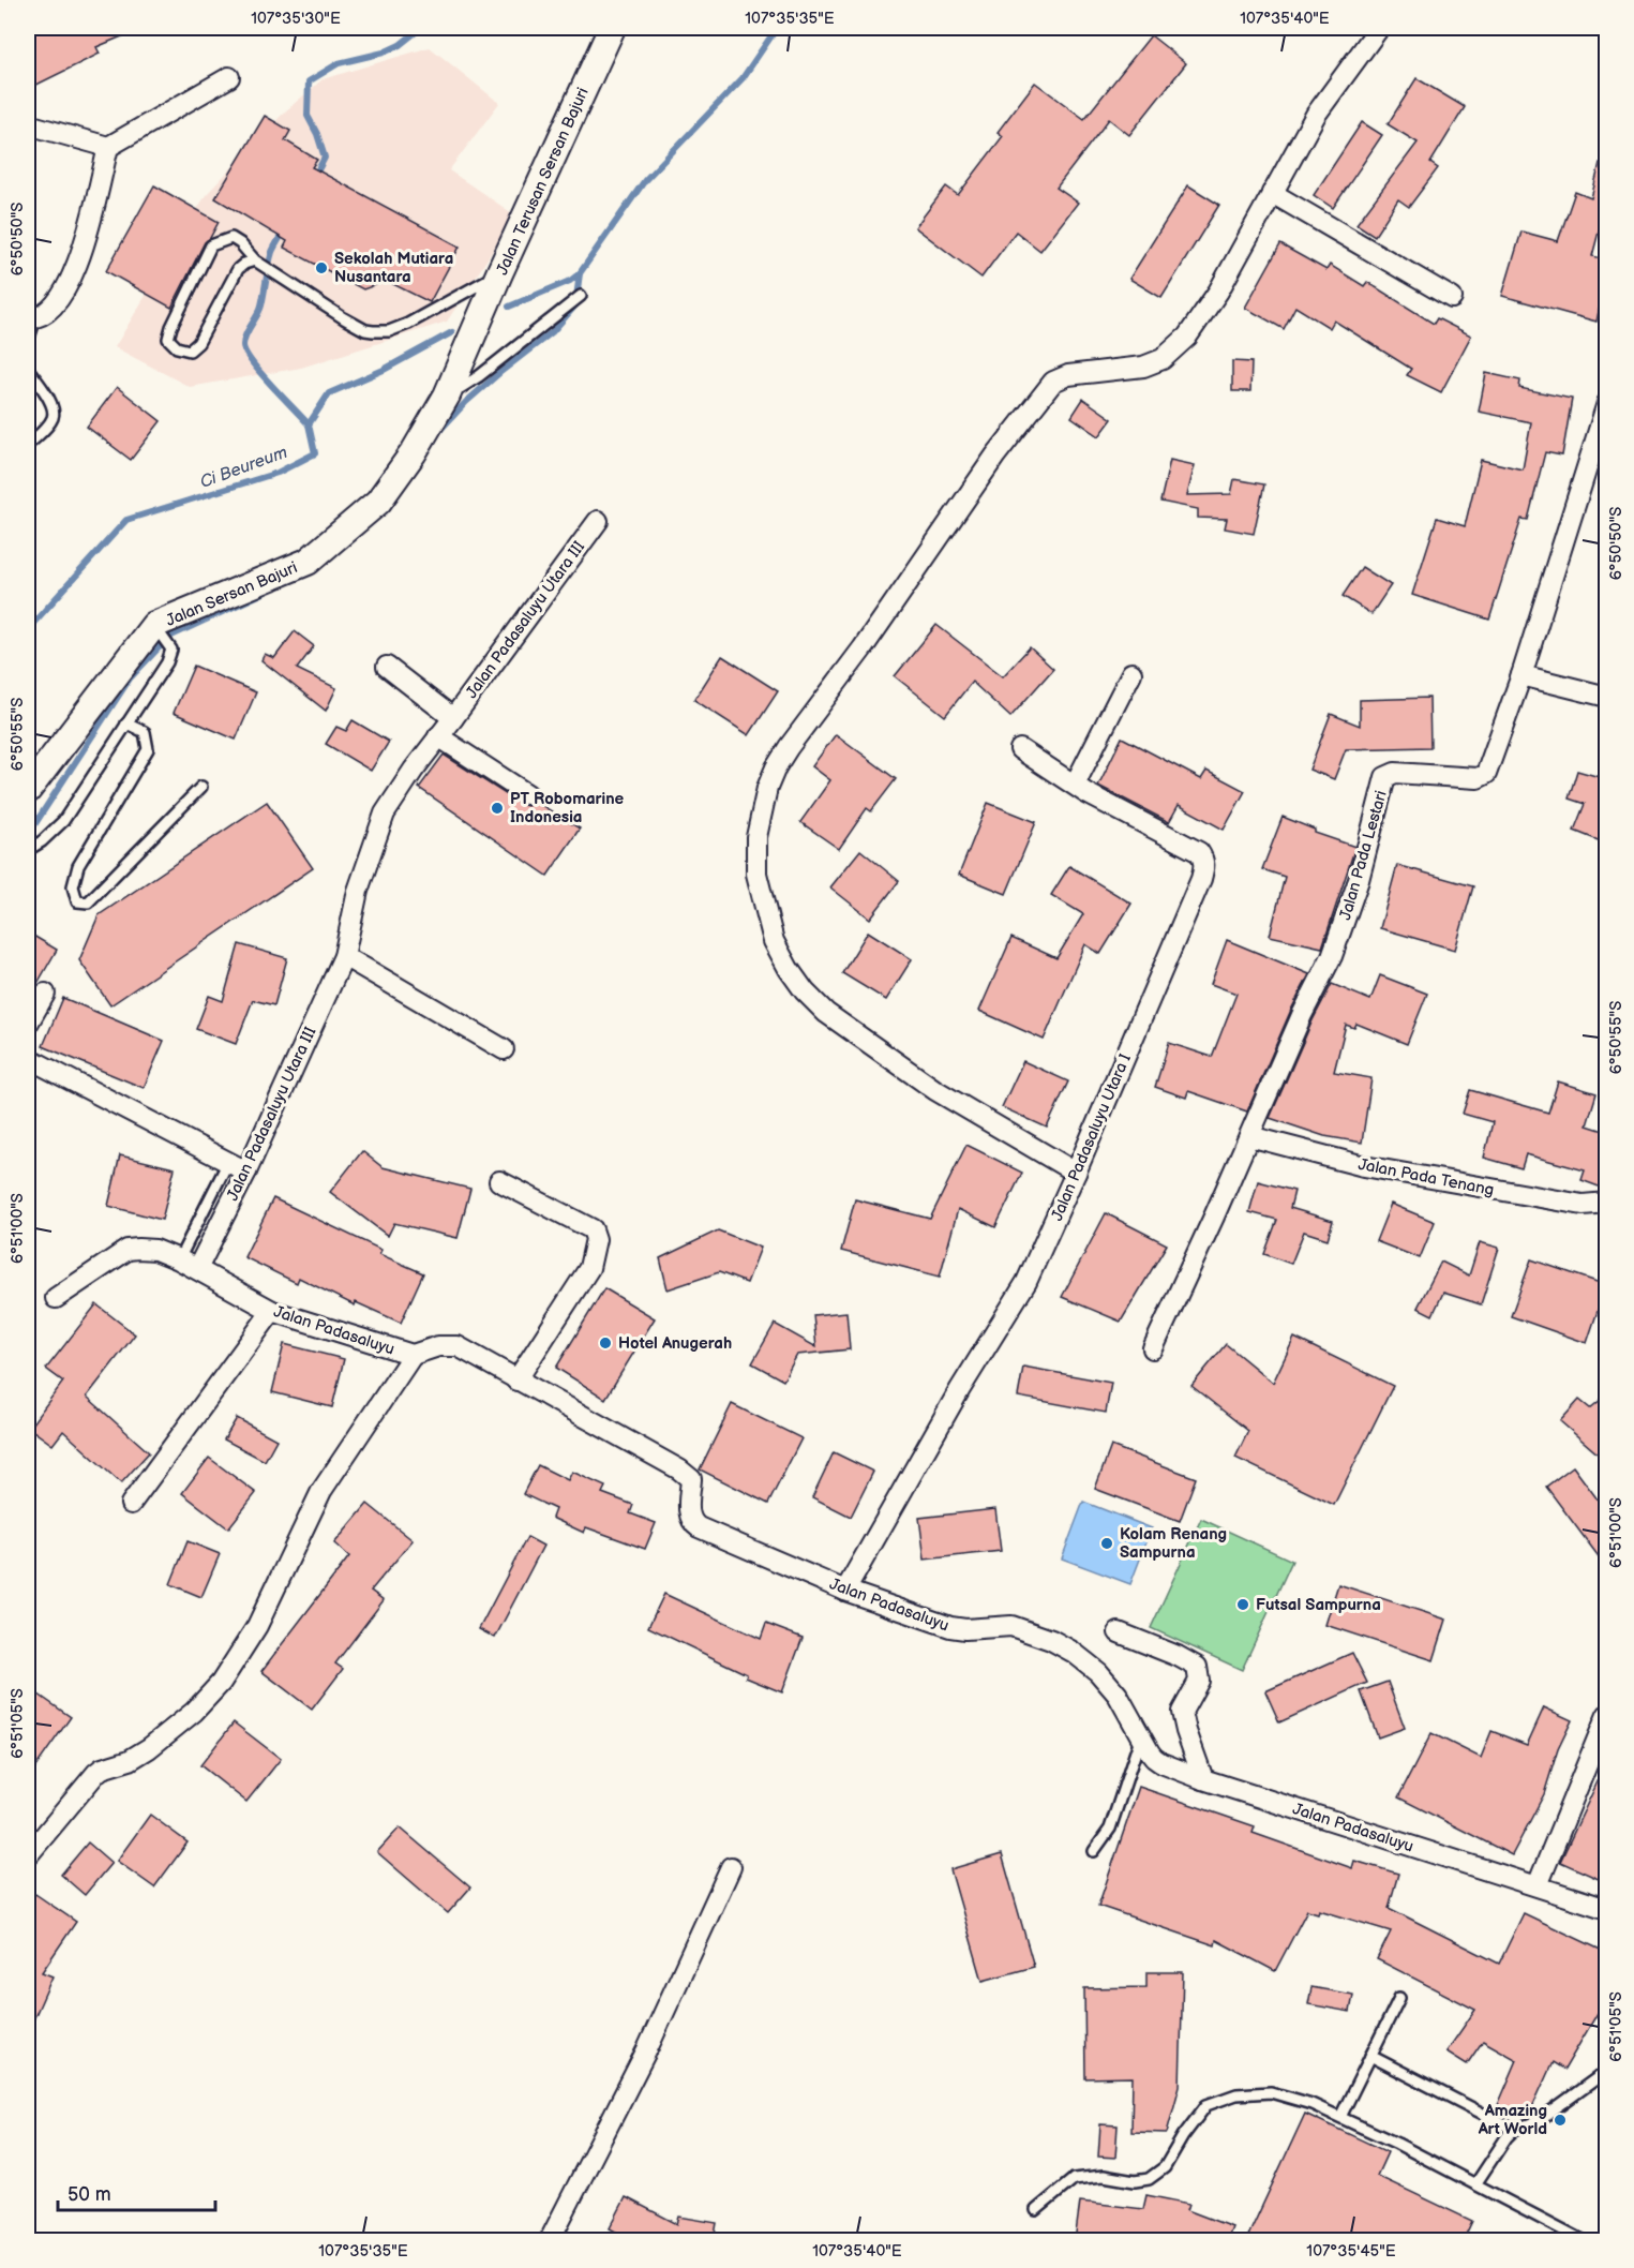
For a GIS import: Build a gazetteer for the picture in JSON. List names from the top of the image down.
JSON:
{
  "streets": {
    "main road": ["Jalan Terusan Sersan Bajuri", "Jalan Sersan Bajuri"],
    "street": [
      "Jalan Padasaluyu Utara III",
      "Jalan Pada Lestari",
      "Jalan Padasaluyu Utara I",
      "Jalan Pada Tenang",
      "Jalan Padasaluyu"
    ]
  },
  "crossings": [
    ["Jalan Terusan Sersan Bajuri", "Jalan Sersan Bajuri"],
    ["Jalan Padasaluyu Utara III", "Jalan Padasaluyu"],
    ["Jalan Pada Lestari", "Jalan Pada Tenang"],
    ["Jalan Padasaluyu Utara I", "Jalan Padasaluyu"]
  ],
  "water": ["Ci Beureum"],
  "places": [
    "Sekolah Mutiara Nusantara",
    "PT Robomarine Indonesia",
    "Hotel Anugerah",
    "Kolam Renang Sampurna",
    "Futsal Sampurna",
    "Amazing Art World"
  ],
  "scale_bar": "50 m",
  "coordinates": [
    "107°35'30\"E",
    "107°35'35\"E",
    "107°35'40\"E",
    "6°50'50\"S",
    "6°50'55\"S",
    "6°51'00\"S",
    "6°51'05\"S",
    "107°35'45\"E"
  ]
}
